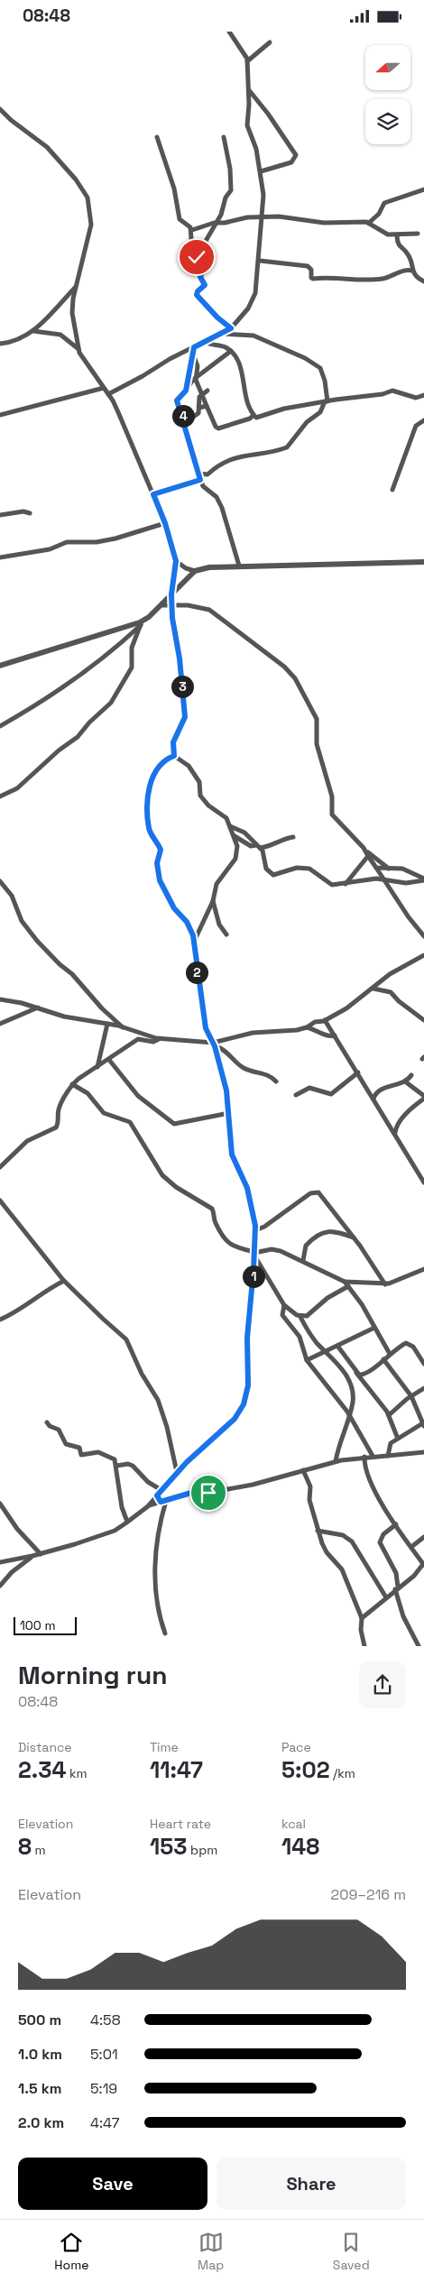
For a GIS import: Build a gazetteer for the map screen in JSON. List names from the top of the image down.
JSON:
{
  "scale_bar": "100 m",
  "north": "left",
  "page": {
    "status": "08:48",
    "pins": [
      "4",
      "3",
      "2",
      "1"
    ],
    "scale": "100 m",
    "heading": ["Morning run", "08:48"],
    "stats": [
      ["Distance", "2.34 km"],
      ["Time", "11:47"],
      ["Pace", "5:02 /km"],
      ["Elevation", "8 m"],
      ["Heart rate", "153 bpm"],
      ["kcal", "148"]
    ],
    "chart": ["Elevation", "209–216 m"],
    "list": [
      {
        "name": "500 m",
        "note": "4:58"
      },
      {
        "name": "1.0 km",
        "note": "5:01"
      },
      {
        "name": "1.5 km",
        "note": "5:19"
      },
      {
        "name": "2.0 km",
        "note": "4:47"
      }
    ],
    "buttons": ["Save", "Share"],
    "tabs": ["Home", "Map", "Saved"]
  }
}
